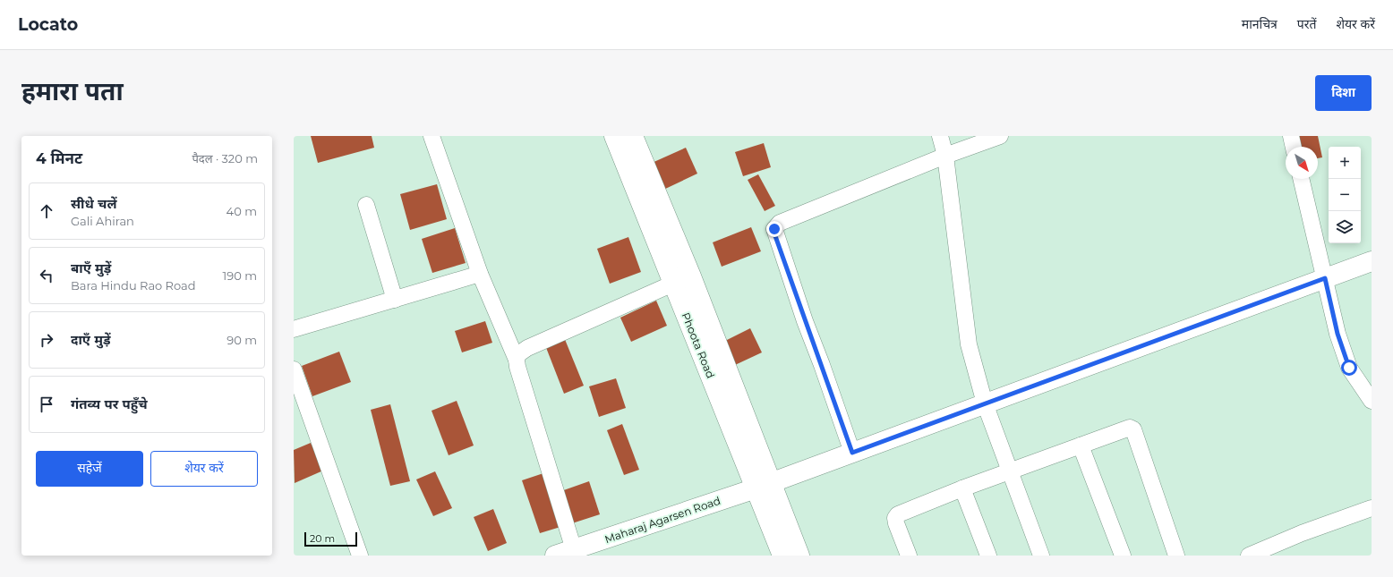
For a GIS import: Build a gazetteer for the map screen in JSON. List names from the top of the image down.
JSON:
{
  "streets": {
    "street": ["Phoota Road", "Maharaj Agarsen Road"]
  },
  "crossings": [
    ["Phoota Road", "Maharaj Agarsen Road"]
  ],
  "scale_bar": "20 m",
  "north": "bottom right",
  "page": {
    "header": "Locato",
    "nav": ["मानचित्र", "परतें", "शेयर करें"],
    "buttons": [
      "दिशा",
      ["सहेजें", "शेयर करें"]
    ],
    "title": "हमारा पता",
    "heading": ["4 मिनट", "पैदल · 320 m"],
    "map_buttons": ["+", "−"],
    "list": [
      ["सीधे चलें", "Gali Ahiran", "40 m"],
      ["बाएँ मुड़ें", "Bara Hindu Rao Road", "190 m"],
      ["दाएँ मुड़ें", "90 m"],
      "गंतव्य पर पहुँचे"
    ],
    "scale": "20 m"
  }
}
